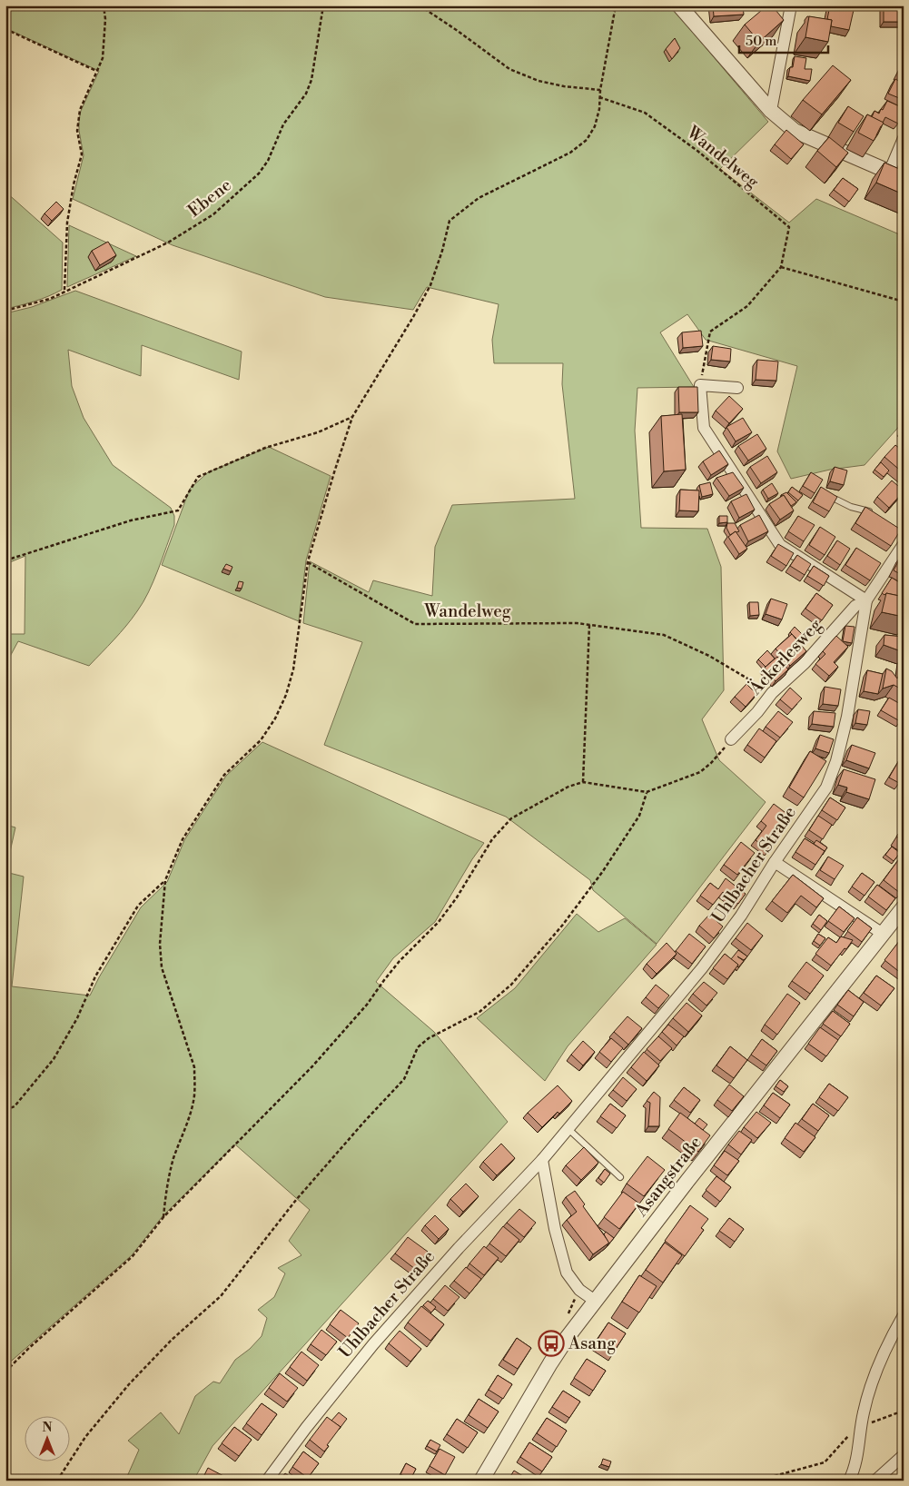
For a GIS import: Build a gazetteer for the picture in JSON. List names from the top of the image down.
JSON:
{
  "streets": {
    "street": ["Äckerlesweg", "Uhlbacher Straße", "Asangstraße"],
    "path": ["Wandelweg", "Ebene"]
  },
  "crossings": [
    ["Wandelweg", "Äckerlesweg"],
    ["Äckerlesweg", "Uhlbacher Straße"]
  ],
  "places": {
    "bus stop": ["Asang"]
  },
  "scale_bar": "50 m",
  "north": "top"
}
